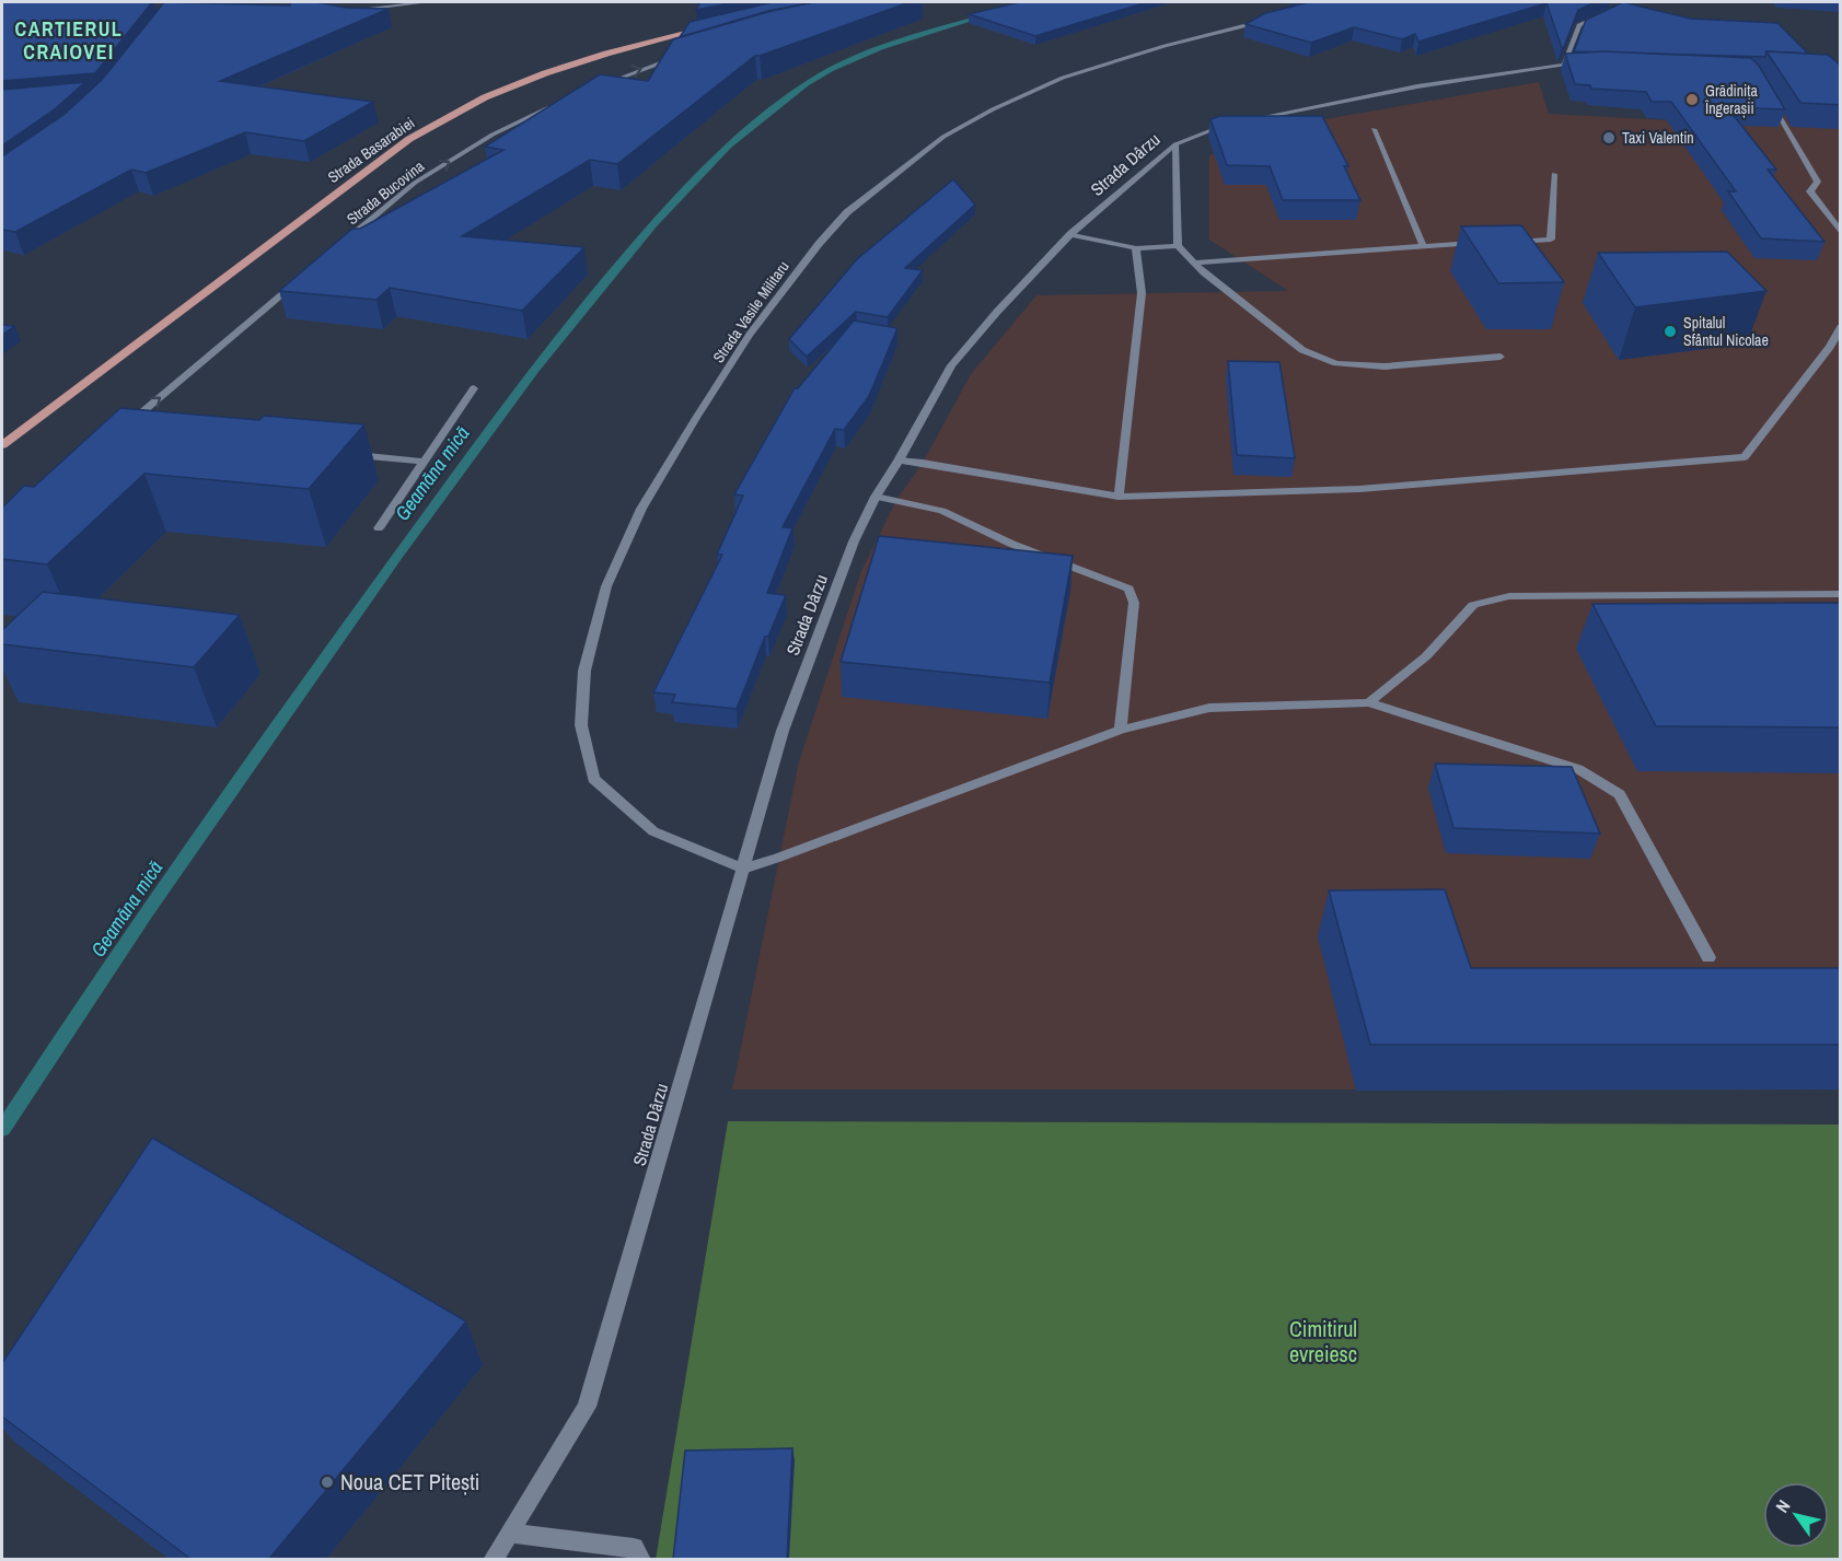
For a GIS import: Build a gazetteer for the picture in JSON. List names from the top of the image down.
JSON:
{
  "streets": {
    "main road": ["Strada Basarabiei"],
    "street": ["Strada Dârzu", "Strada Bucovina", "Strada Vasile Militaru"]
  },
  "crossings": [
    ["Strada Dârzu", "Strada Vasile Militaru"]
  ],
  "one_way": ["Strada Bucovina"],
  "districts": ["CARTIERUL CRAIOVEI"],
  "water": ["Geamăna mică"],
  "parks": ["Cimitirul evreiesc"],
  "places": [
    "Grădinița Îngerașii",
    "Taxi Valentin",
    "Spitalul Sfântul Nicolae",
    "Noua CET Pitești"
  ],
  "north": "top left"
}
